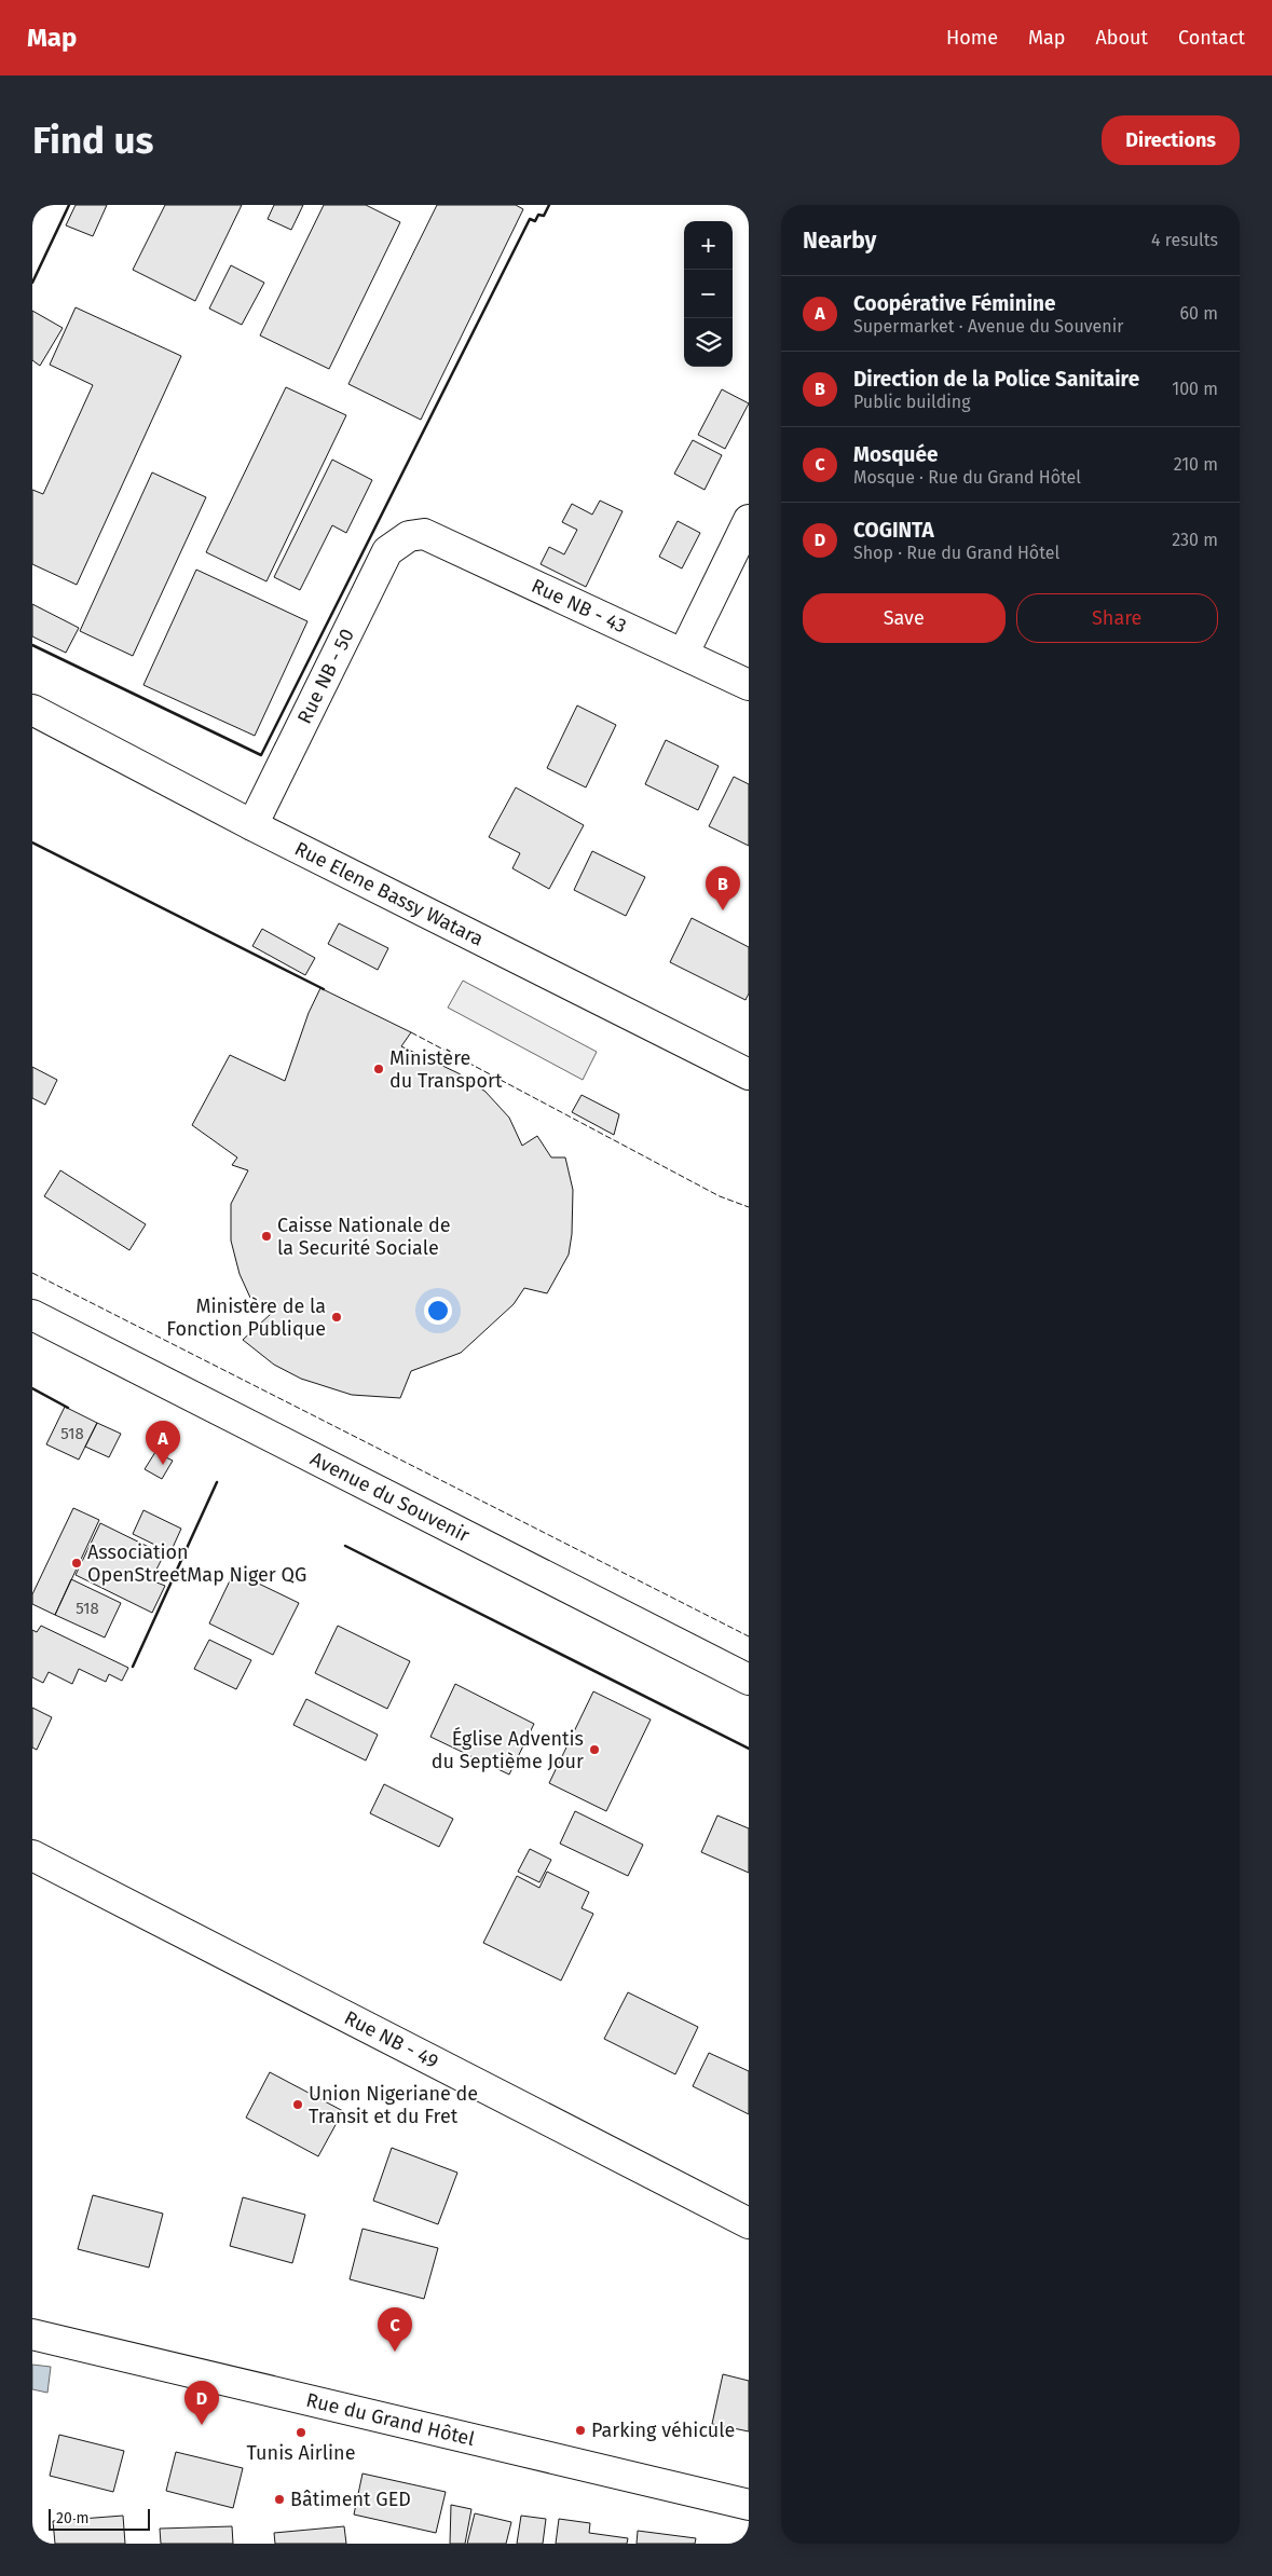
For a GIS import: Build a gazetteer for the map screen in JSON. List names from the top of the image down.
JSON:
{
  "streets": {
    "street": [
      "Rue NB - 43",
      "Rue NB - 50",
      "Rue Elene Bassy Watara",
      "Avenue du Souvenir",
      "Rue NB - 49",
      "Rue du Grand Hôtel"
    ]
  },
  "crossings": [
    ["Rue NB - 43", "Rue NB - 50"],
    ["Rue NB - 50", "Rue Elene Bassy Watara"]
  ],
  "places": [
    "Ministère du Transport",
    "Caisse Nationale de la Securité Sociale",
    "Ministère de la Fonction Publique",
    "Association OpenStreetMap Niger QG",
    "Église Adventis du Septième Jour",
    "Union Nigeriane de Transit et du Fret",
    "Parking véhicule",
    "Tunis Airline",
    "Bâtiment GED"
  ],
  "house_numbers": ["518", "518"],
  "scale_bar": "20 m",
  "page": {
    "header": "Map",
    "nav": [
      "Home",
      "Map",
      "About",
      "Contact"
    ],
    "buttons": [
      "Directions",
      ["Save", "Share"]
    ],
    "title": "Find us",
    "heading": ["Nearby", "4 results"],
    "map_buttons": ["+", "−"],
    "list": [
      {
        "mark": "A",
        "name": "Coopérative Féminine",
        "note": "Supermarket · Avenue du Souvenir",
        "value": "60 m"
      },
      {
        "mark": "B",
        "name": "Direction de la Police Sanitaire",
        "note": "Public building",
        "value": "100 m"
      },
      {
        "mark": "C",
        "name": "Mosquée",
        "note": "Mosque · Rue du Grand Hôtel",
        "value": "210 m"
      },
      {
        "mark": "D",
        "name": "COGINTA",
        "note": "Shop · Rue du Grand Hôtel",
        "value": "230 m"
      }
    ],
    "pins": [
      "B",
      "A",
      "C",
      "D"
    ],
    "scale": "20 m"
  }
}
